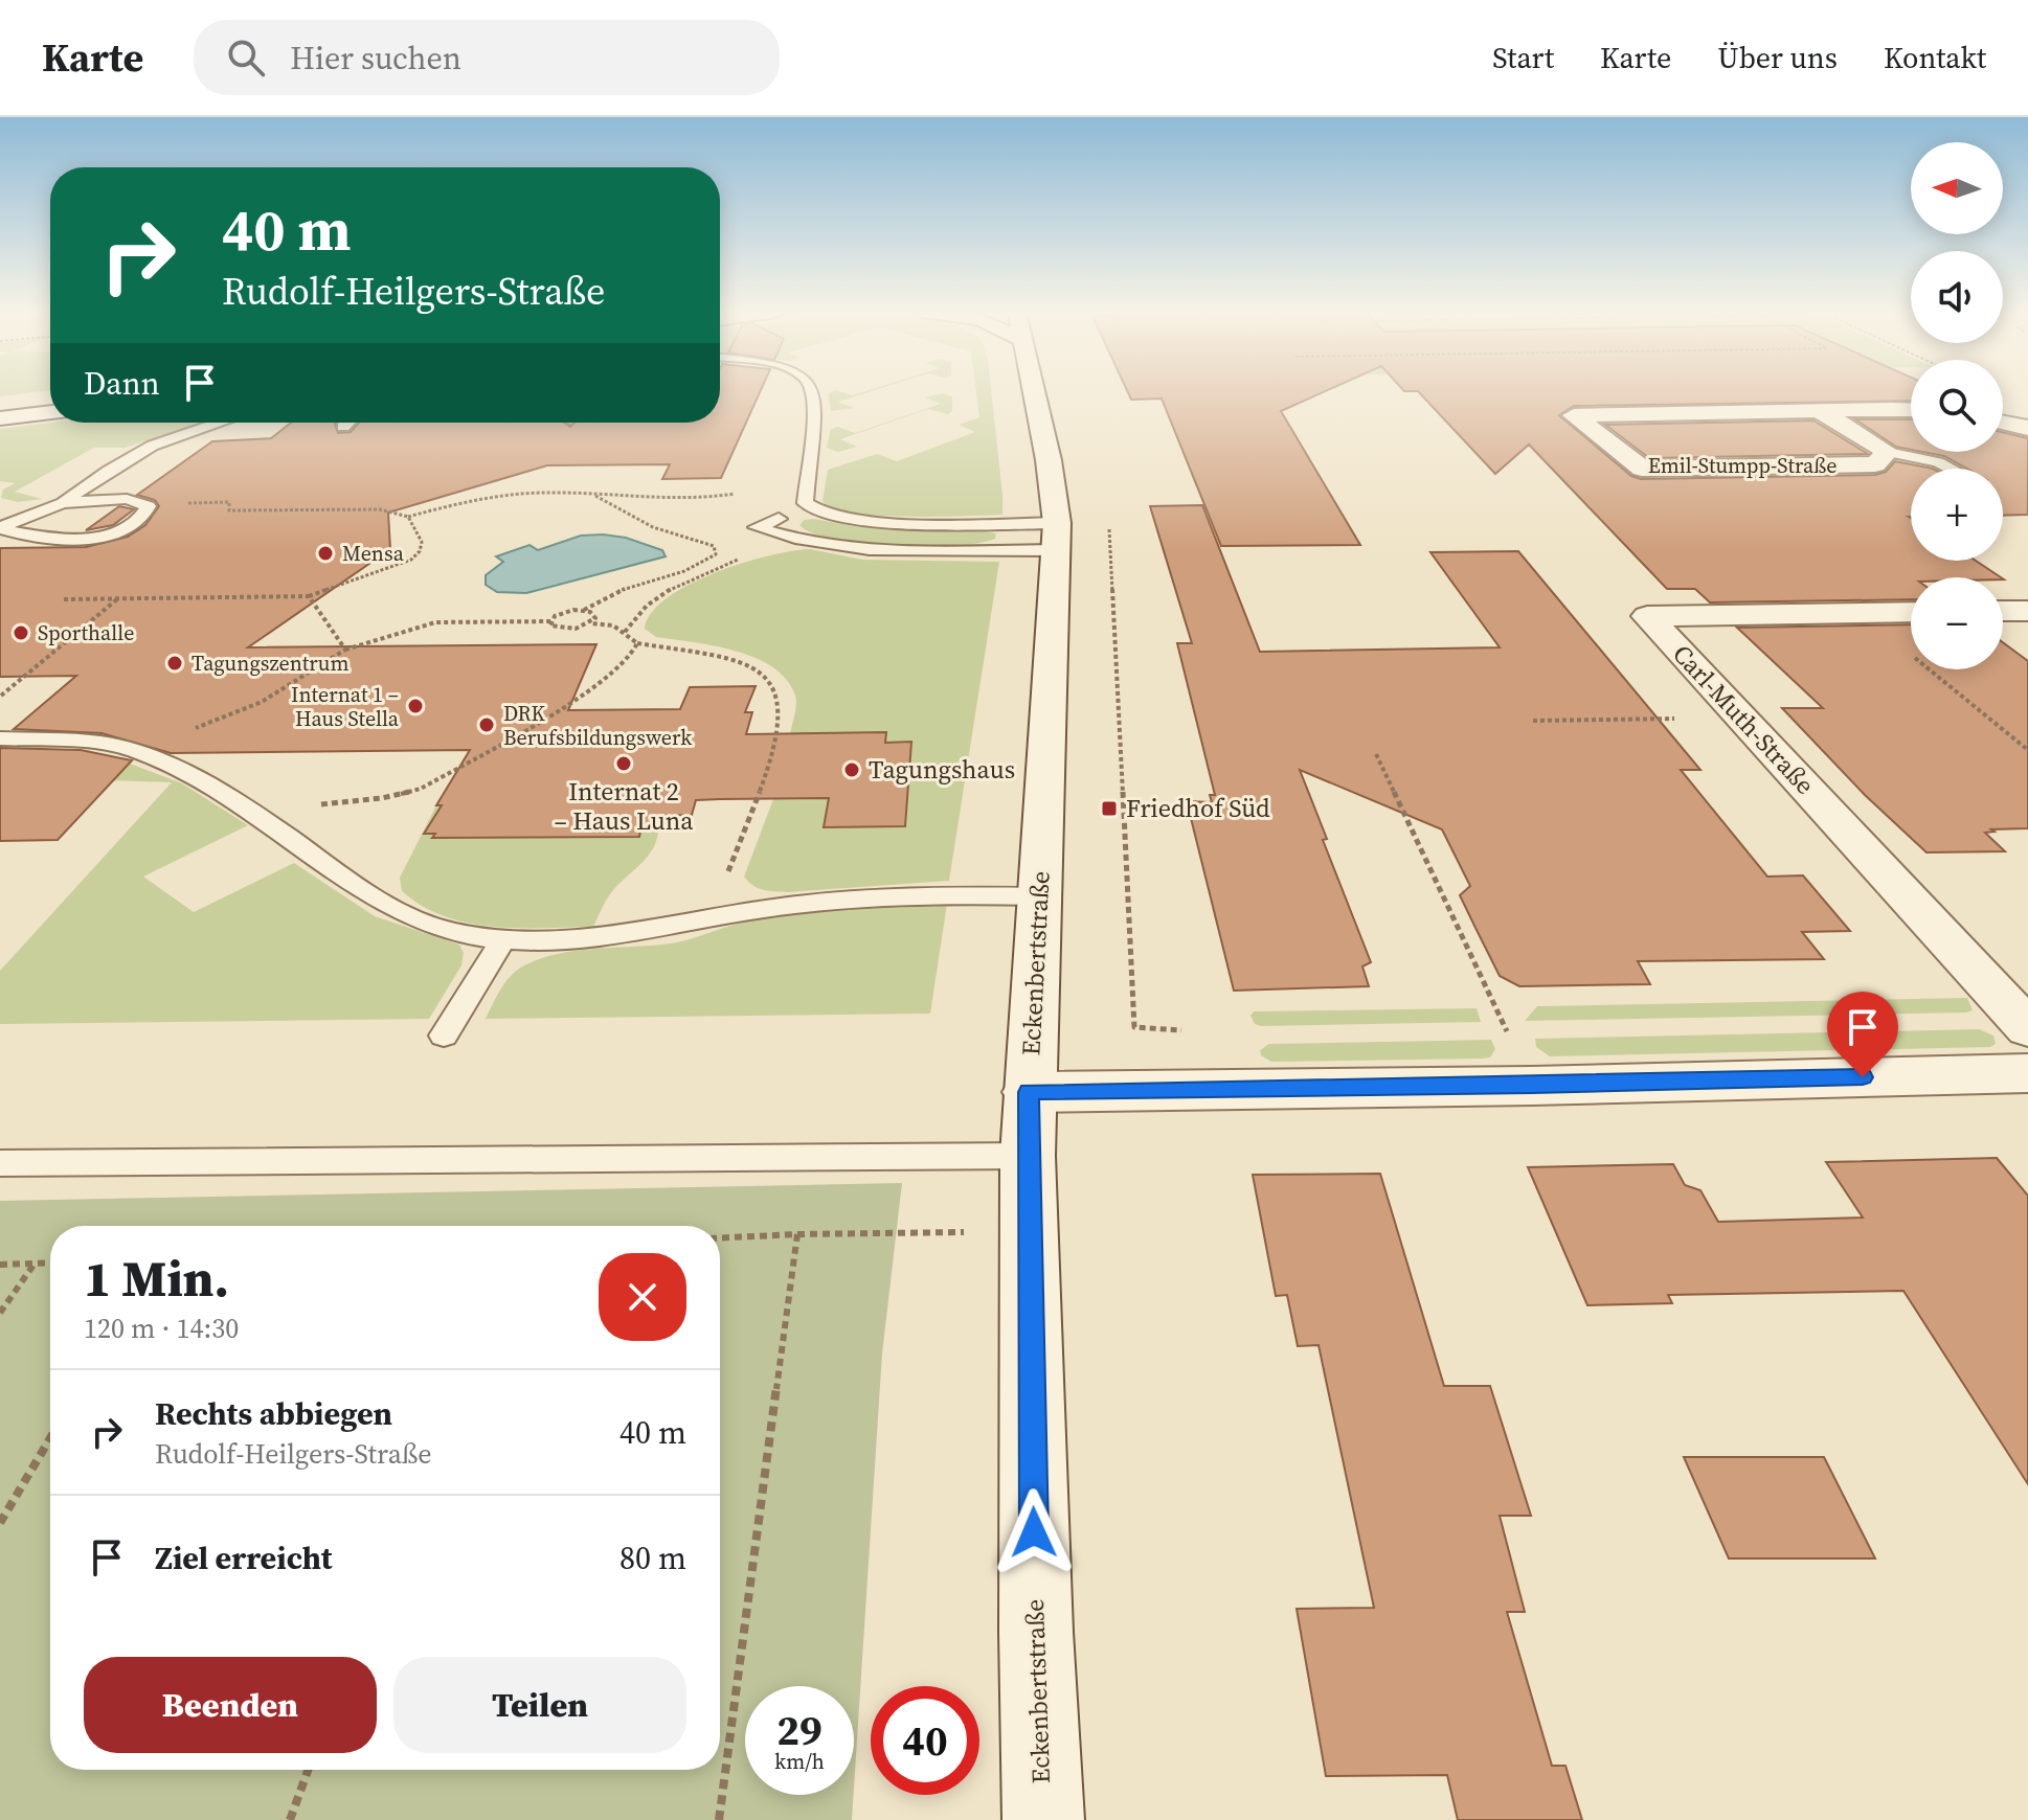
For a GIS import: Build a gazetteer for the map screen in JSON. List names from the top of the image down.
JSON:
{
  "streets": {
    "street": ["Emil-Stumpp-Straße", "Carl-Muth-Straße", "Eckenbertstraße"]
  },
  "places": {
    "other": [
      "Mensa",
      "Sporthalle",
      "Tagungszentrum",
      "Internat 1 – Haus Stella",
      "DRK Berufsbildungswerk",
      "Internat 2 – Haus Luna",
      "Tagungshaus"
    ],
    "transit": ["Friedhof Süd"]
  },
  "north": "left",
  "page": {
    "header": "Karte",
    "search": "Hier suchen",
    "nav": [
      "Start",
      "Karte",
      "Über uns",
      "Kontakt"
    ],
    "map_buttons": ["+", "−"],
    "turn": ["40 m", "Rudolf-Heilgers-Straße"],
    "then": "Dann",
    "heading": ["1 Min.", "120 m · 14:30"],
    "list": [
      {
        "name": "Rechts abbiegen",
        "note": "Rudolf-Heilgers-Straße",
        "value": "40 m"
      },
      {
        "name": "Ziel erreicht",
        "value": "80 m"
      }
    ],
    "buttons": ["Beenden", "Teilen"],
    "speed": "29 km/h",
    "limit": "40"
  }
}
